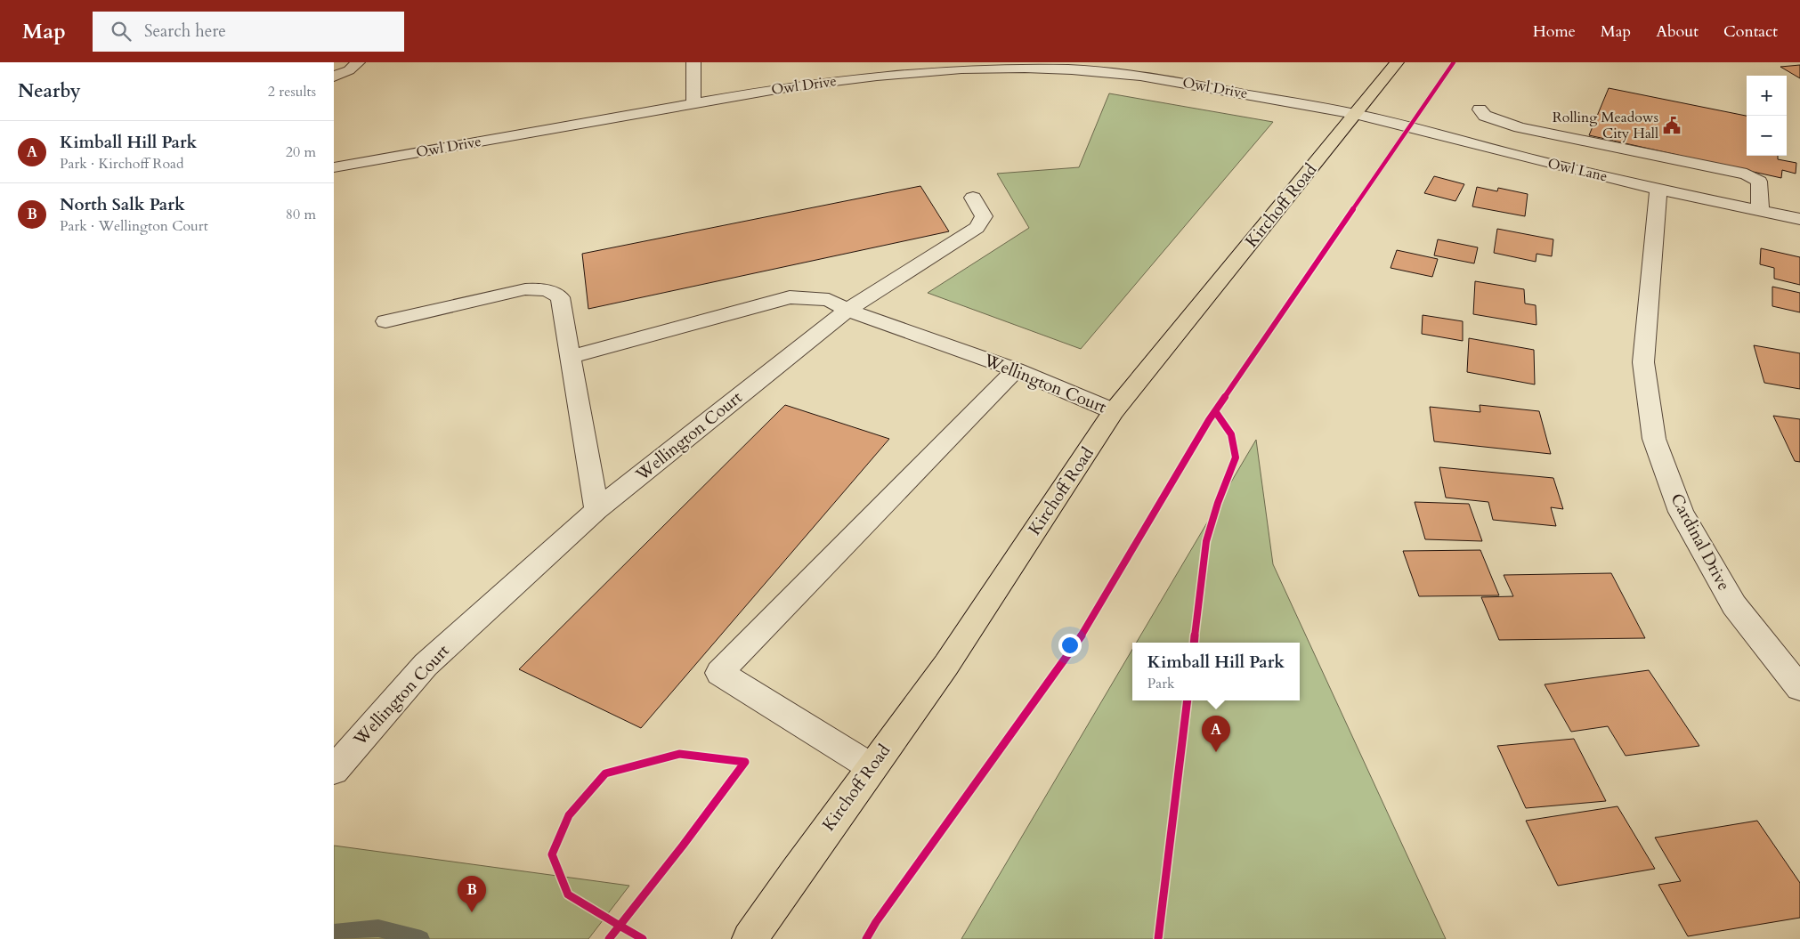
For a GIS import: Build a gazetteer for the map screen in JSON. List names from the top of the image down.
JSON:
{
  "streets": {
    "main road": ["Kirchoff Road"],
    "street": [
      "Owl Drive",
      "Owl Lane",
      "Wellington Court",
      "Cardinal Drive"
    ]
  },
  "crossings": [
    ["Owl Drive", "Owl Lane"],
    ["Owl Drive", "Kirchoff Road"],
    ["Owl Lane", "Kirchoff Road"],
    ["Owl Lane", "Cardinal Drive"],
    ["Kirchoff Road", "Wellington Court"]
  ],
  "places": {
    "public building": ["Rolling Meadows City Hall"]
  },
  "page": {
    "header": "Map",
    "search": "Search here",
    "nav": [
      "Home",
      "Map",
      "About",
      "Contact"
    ],
    "heading": ["Nearby", "2 results"],
    "map_buttons": ["+", "−"],
    "list": [
      {
        "mark": "A",
        "name": "Kimball Hill Park",
        "note": "Park · Kirchoff Road",
        "value": "20 m"
      },
      {
        "mark": "B",
        "name": "North Salk Park",
        "note": "Park · Wellington Court",
        "value": "80 m"
      }
    ],
    "popup": ["Kimball Hill Park", "Park"],
    "pins": ["A", "B"]
  }
}
